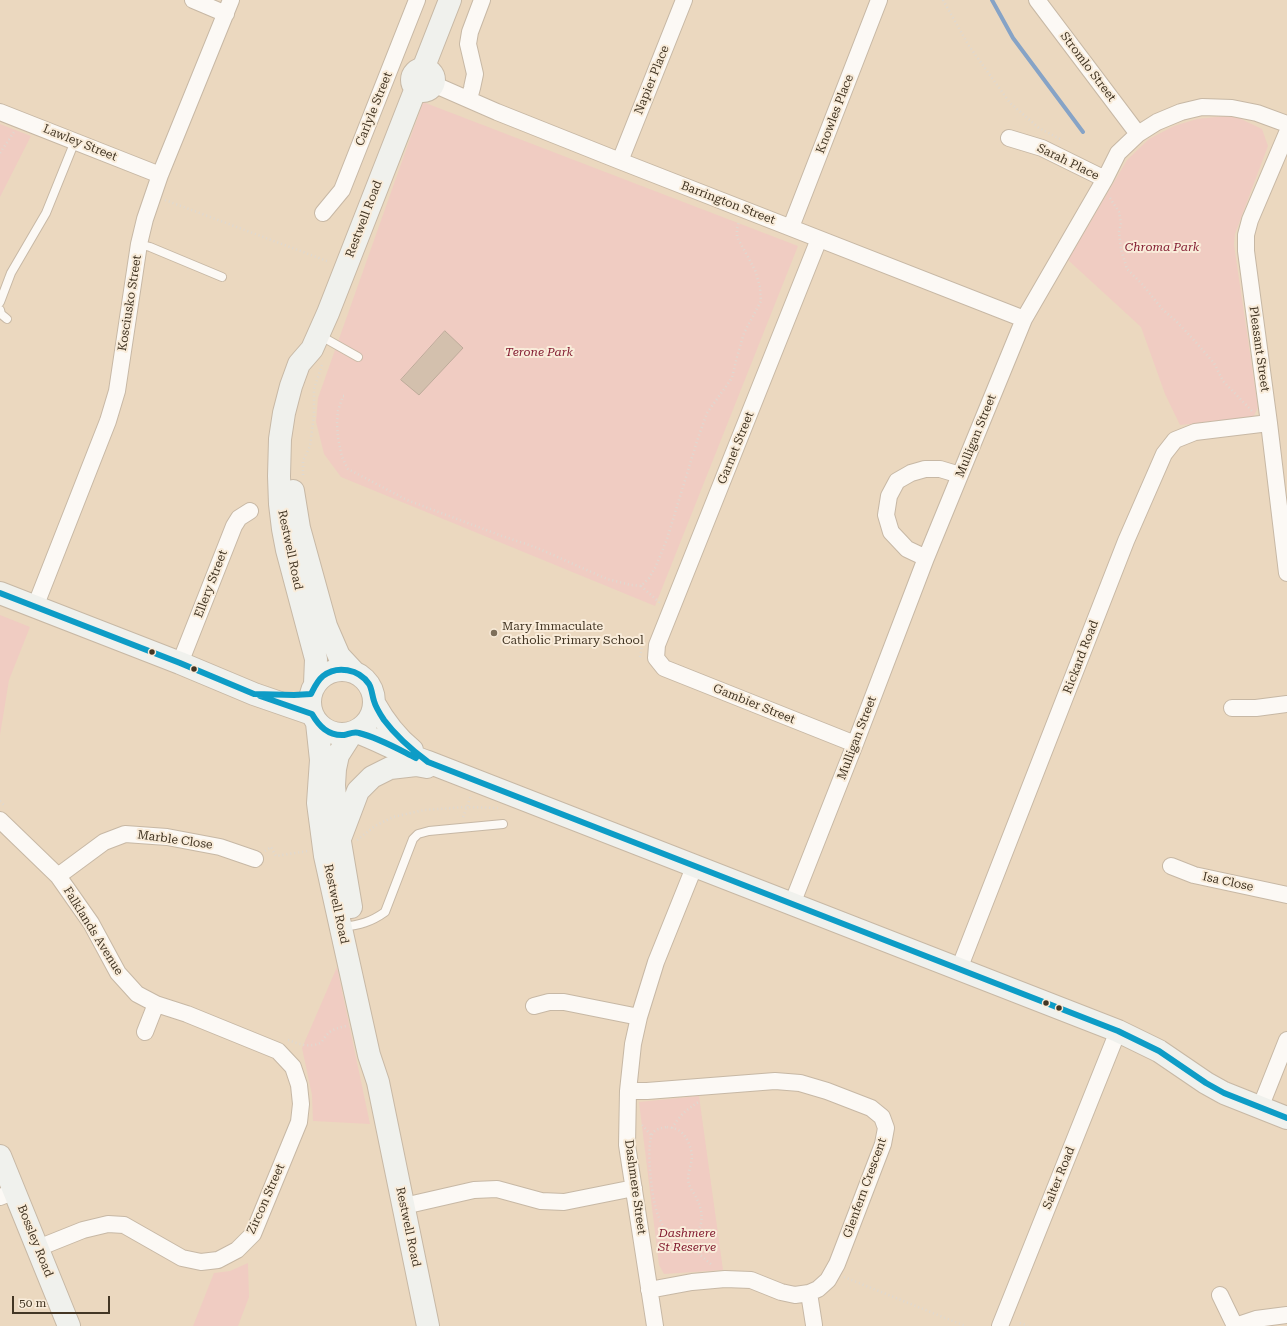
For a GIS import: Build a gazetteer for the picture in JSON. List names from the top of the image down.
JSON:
{
  "streets": {
    "main road": ["Restwell Road", "Bossley Road"],
    "street": [
      "Stromlo Street",
      "Napier Place",
      "Carlyle Street",
      "Knowles Place",
      "Lawley Street",
      "Sarah Place",
      "Barrington Street",
      "Kosciusko Street",
      "Pleasant Street",
      "Mulligan Street",
      "Garnet Street",
      "Ellery Street",
      "Rickard Road",
      "Gambier Street",
      "Marble Close",
      "Isa Close",
      "Falklands Avenue",
      "Salter Road",
      "Dashmere Street",
      "Glenfern Crescent",
      "Zircon Street"
    ]
  },
  "crossings": [
    ["Stromlo Street", "Mulligan Street"],
    ["Napier Place", "Barrington Street"],
    ["Knowles Place", "Barrington Street"],
    ["Lawley Street", "Kosciusko Street"],
    ["Sarah Place", "Mulligan Street"],
    ["Barrington Street", "Restwell Road"],
    ["Barrington Street", "Mulligan Street"],
    ["Barrington Street", "Garnet Street"],
    ["Pleasant Street", "Rickard Road"],
    ["Mulligan Street", "Gambier Street"],
    ["Garnet Street", "Gambier Street"],
    ["Marble Close", "Falklands Avenue"],
    ["Falklands Avenue", "Zircon Street"],
    ["Dashmere Street", "Glenfern Crescent"],
    ["Zircon Street", "Bossley Road"]
  ],
  "parks": ["Chroma Park", "Terone Park", "Dashmere St Reserve"],
  "places": ["Mary Immaculate Catholic Primary School"],
  "scale_bar": "50 m"
}
